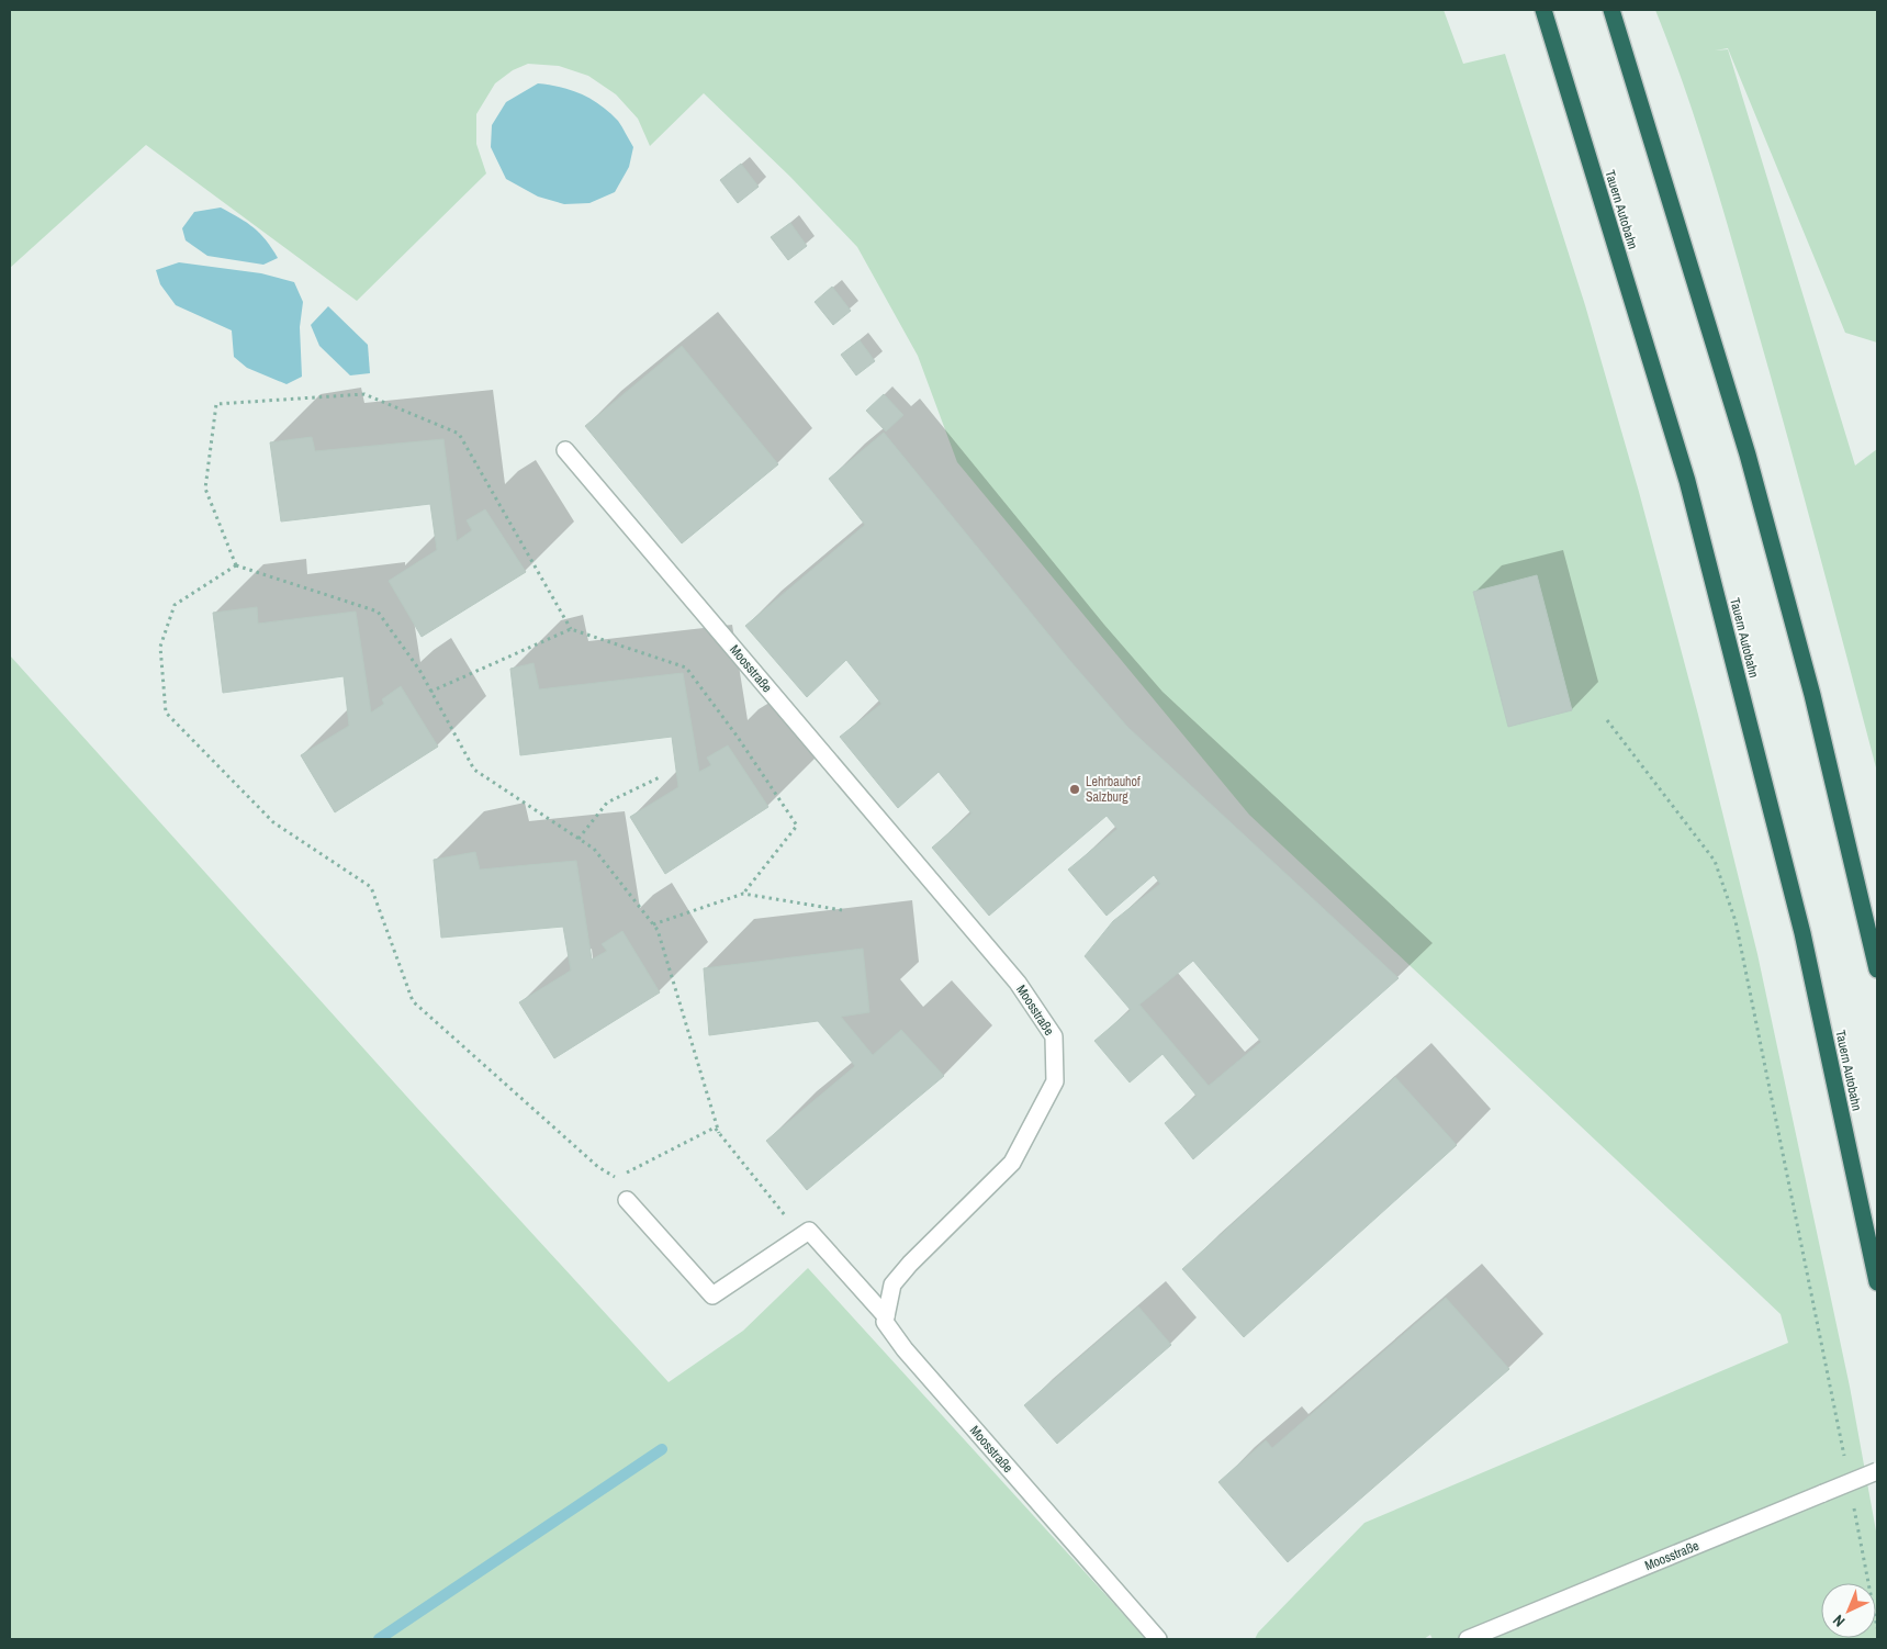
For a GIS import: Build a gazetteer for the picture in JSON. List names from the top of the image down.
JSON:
{
  "streets": {
    "highway": ["Tauern Autobahn"],
    "street": ["Moosstraße"]
  },
  "places": ["Lehrbauhof Salzburg"],
  "north": "bottom left"
}
